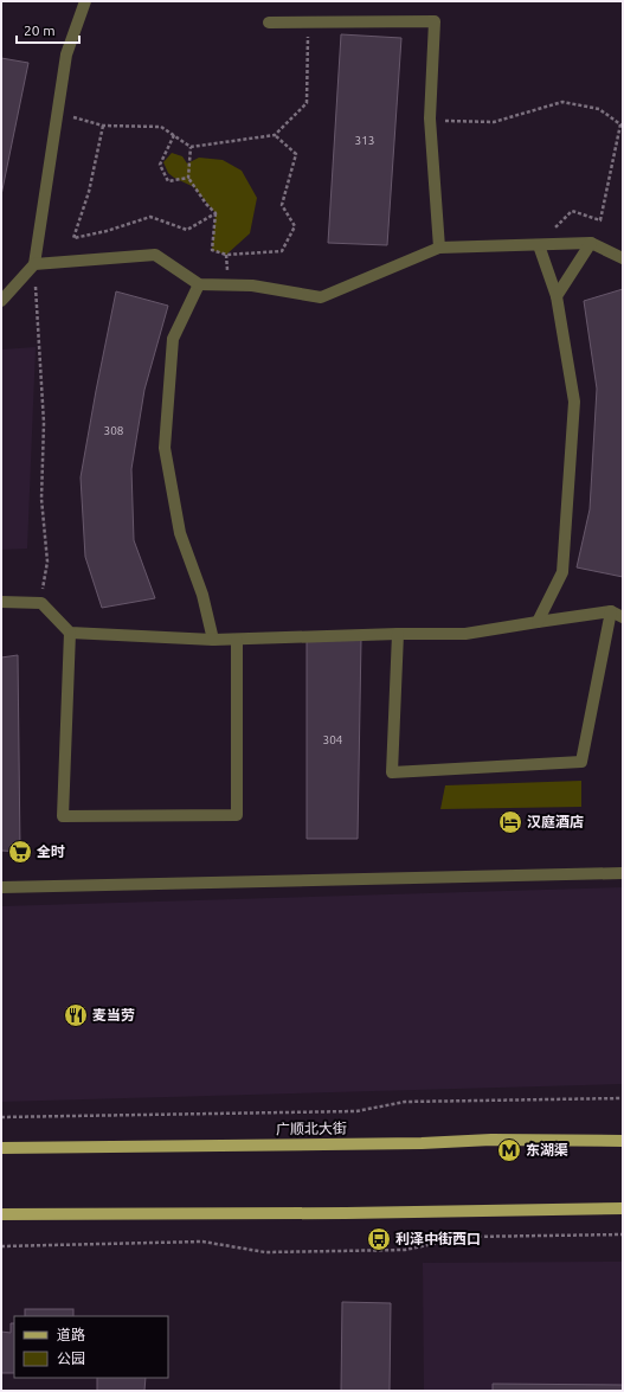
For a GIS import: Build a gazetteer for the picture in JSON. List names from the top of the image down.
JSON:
{
  "streets": {
    "main road": ["广顺北大街"]
  },
  "places": {
    "hotel": ["汉庭酒店"],
    "supermarket": ["全时"],
    "restaurant": ["麦当劳"],
    "metro station": ["东湖渠"],
    "bus stop": ["利泽中街西口"]
  },
  "house_numbers": ["313", "308", "304"],
  "legend": ["道路", "公园"],
  "scale_bar": "20 m"
}
